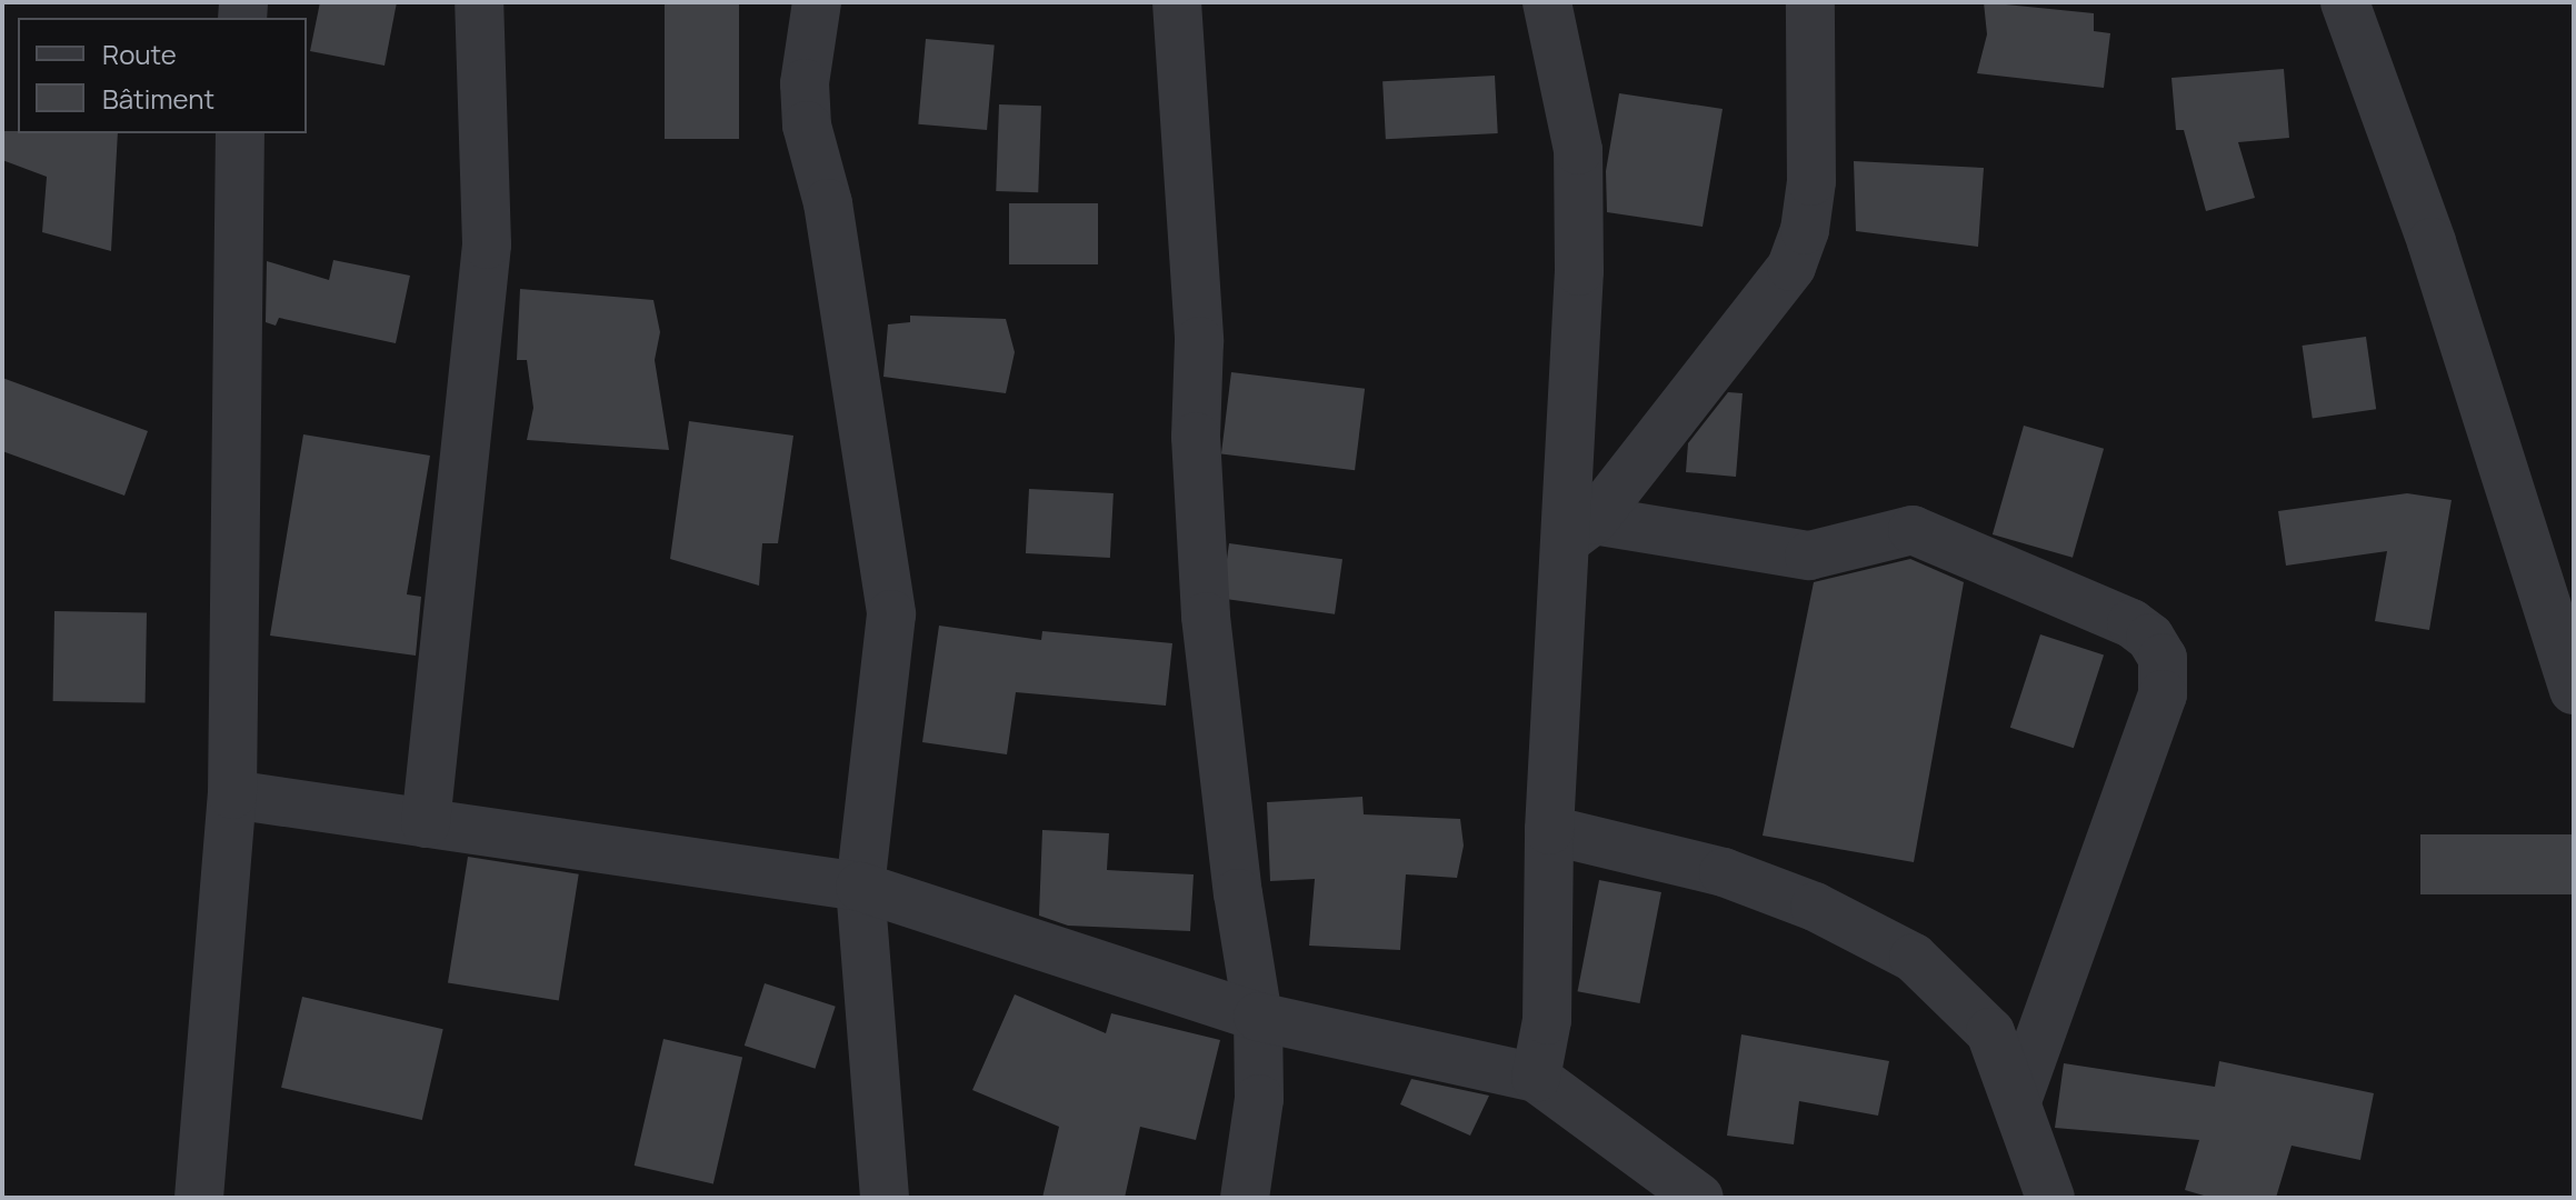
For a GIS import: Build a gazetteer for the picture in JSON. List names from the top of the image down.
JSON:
{
  "legend": ["Route", "Bâtiment"]
}
